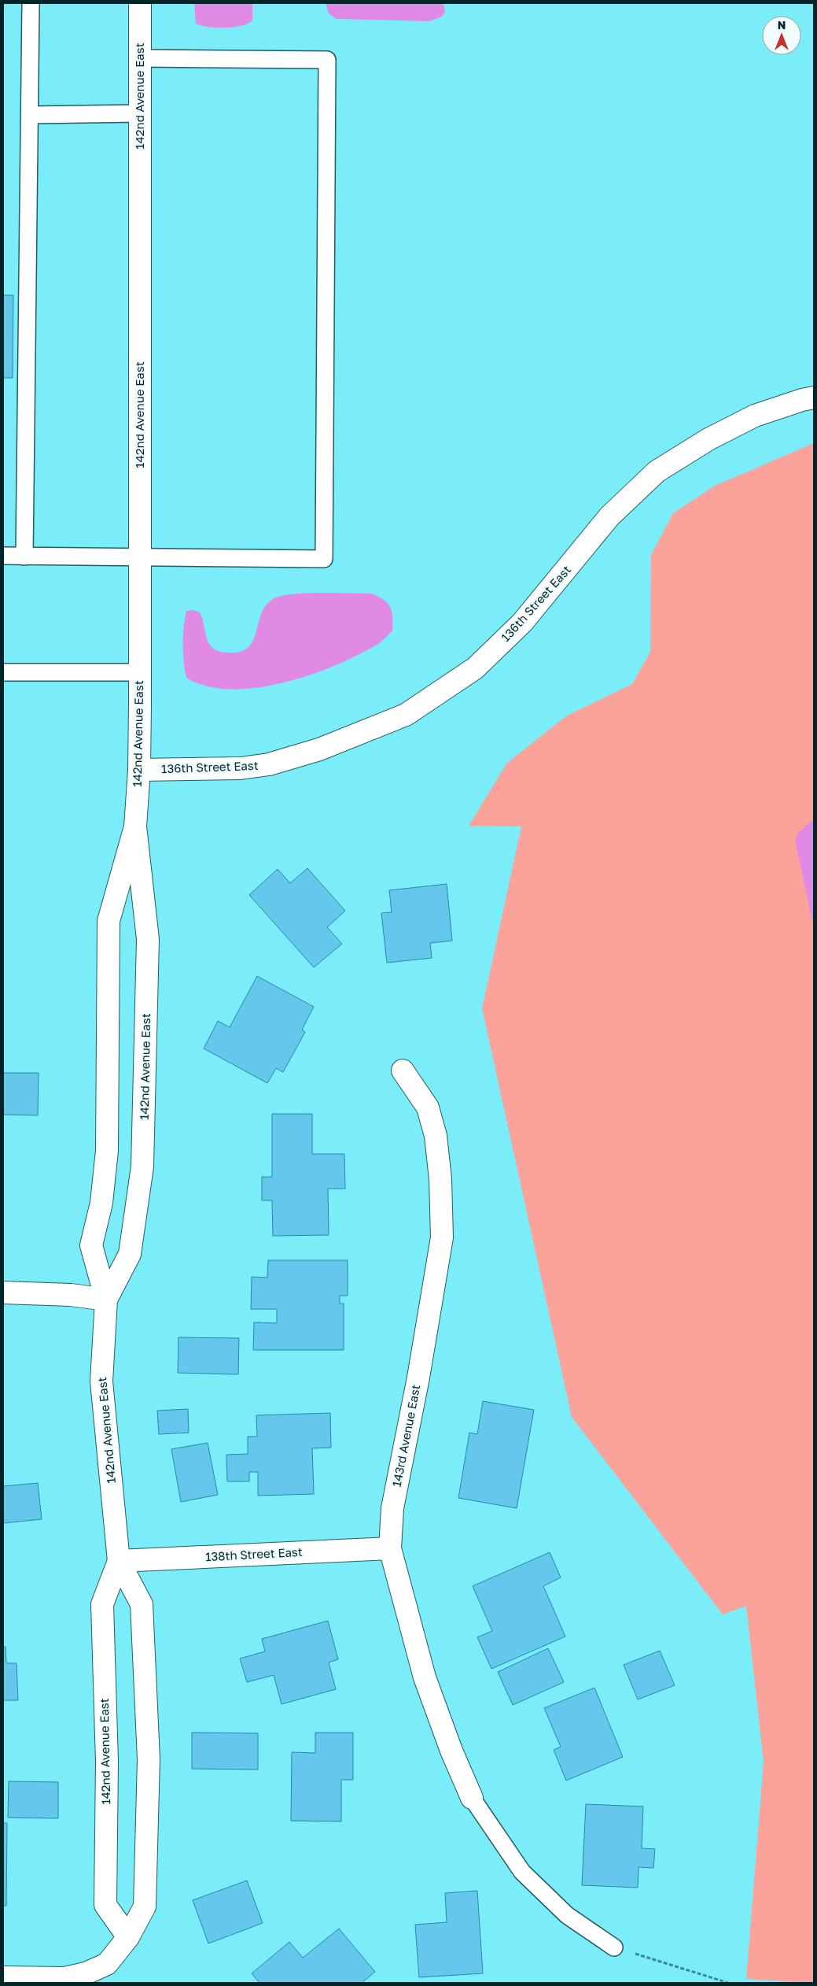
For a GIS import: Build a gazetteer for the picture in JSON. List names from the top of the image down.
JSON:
{
  "streets": {
    "street": [
      "142nd Avenue East",
      "136th Street East",
      "143rd Avenue East",
      "138th Street East"
    ]
  },
  "crossings": [
    ["142nd Avenue East", "136th Street East"],
    ["142nd Avenue East", "138th Street East"],
    ["143rd Avenue East", "138th Street East"]
  ],
  "north": "top"
}
